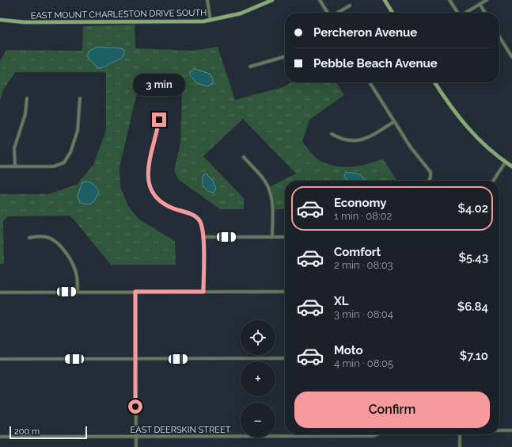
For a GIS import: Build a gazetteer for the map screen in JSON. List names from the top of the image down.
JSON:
{
  "streets": {
    "street": ["EAST MOUNT CHARLESTON DRIVE SOUTH", "EAST DEERSKIN STREET"]
  },
  "scale_bar": "200 m",
  "page": {
    "banner": ["Percheron Avenue", "Pebble Beach Avenue"],
    "bubble": "3 min",
    "list": [
      {
        "name": "Economy",
        "note": "1 min · 08:02",
        "value": "$4.02"
      },
      {
        "name": "Comfort",
        "note": "2 min · 08:03",
        "value": "$5.43"
      },
      {
        "name": "XL",
        "note": "3 min · 08:04",
        "value": "$6.84"
      },
      {
        "name": "Moto",
        "note": "4 min · 08:05",
        "value": "$7.10"
      }
    ],
    "map_buttons": ["+", "−"],
    "buttons": "Confirm",
    "scale": "200 m"
  }
}
